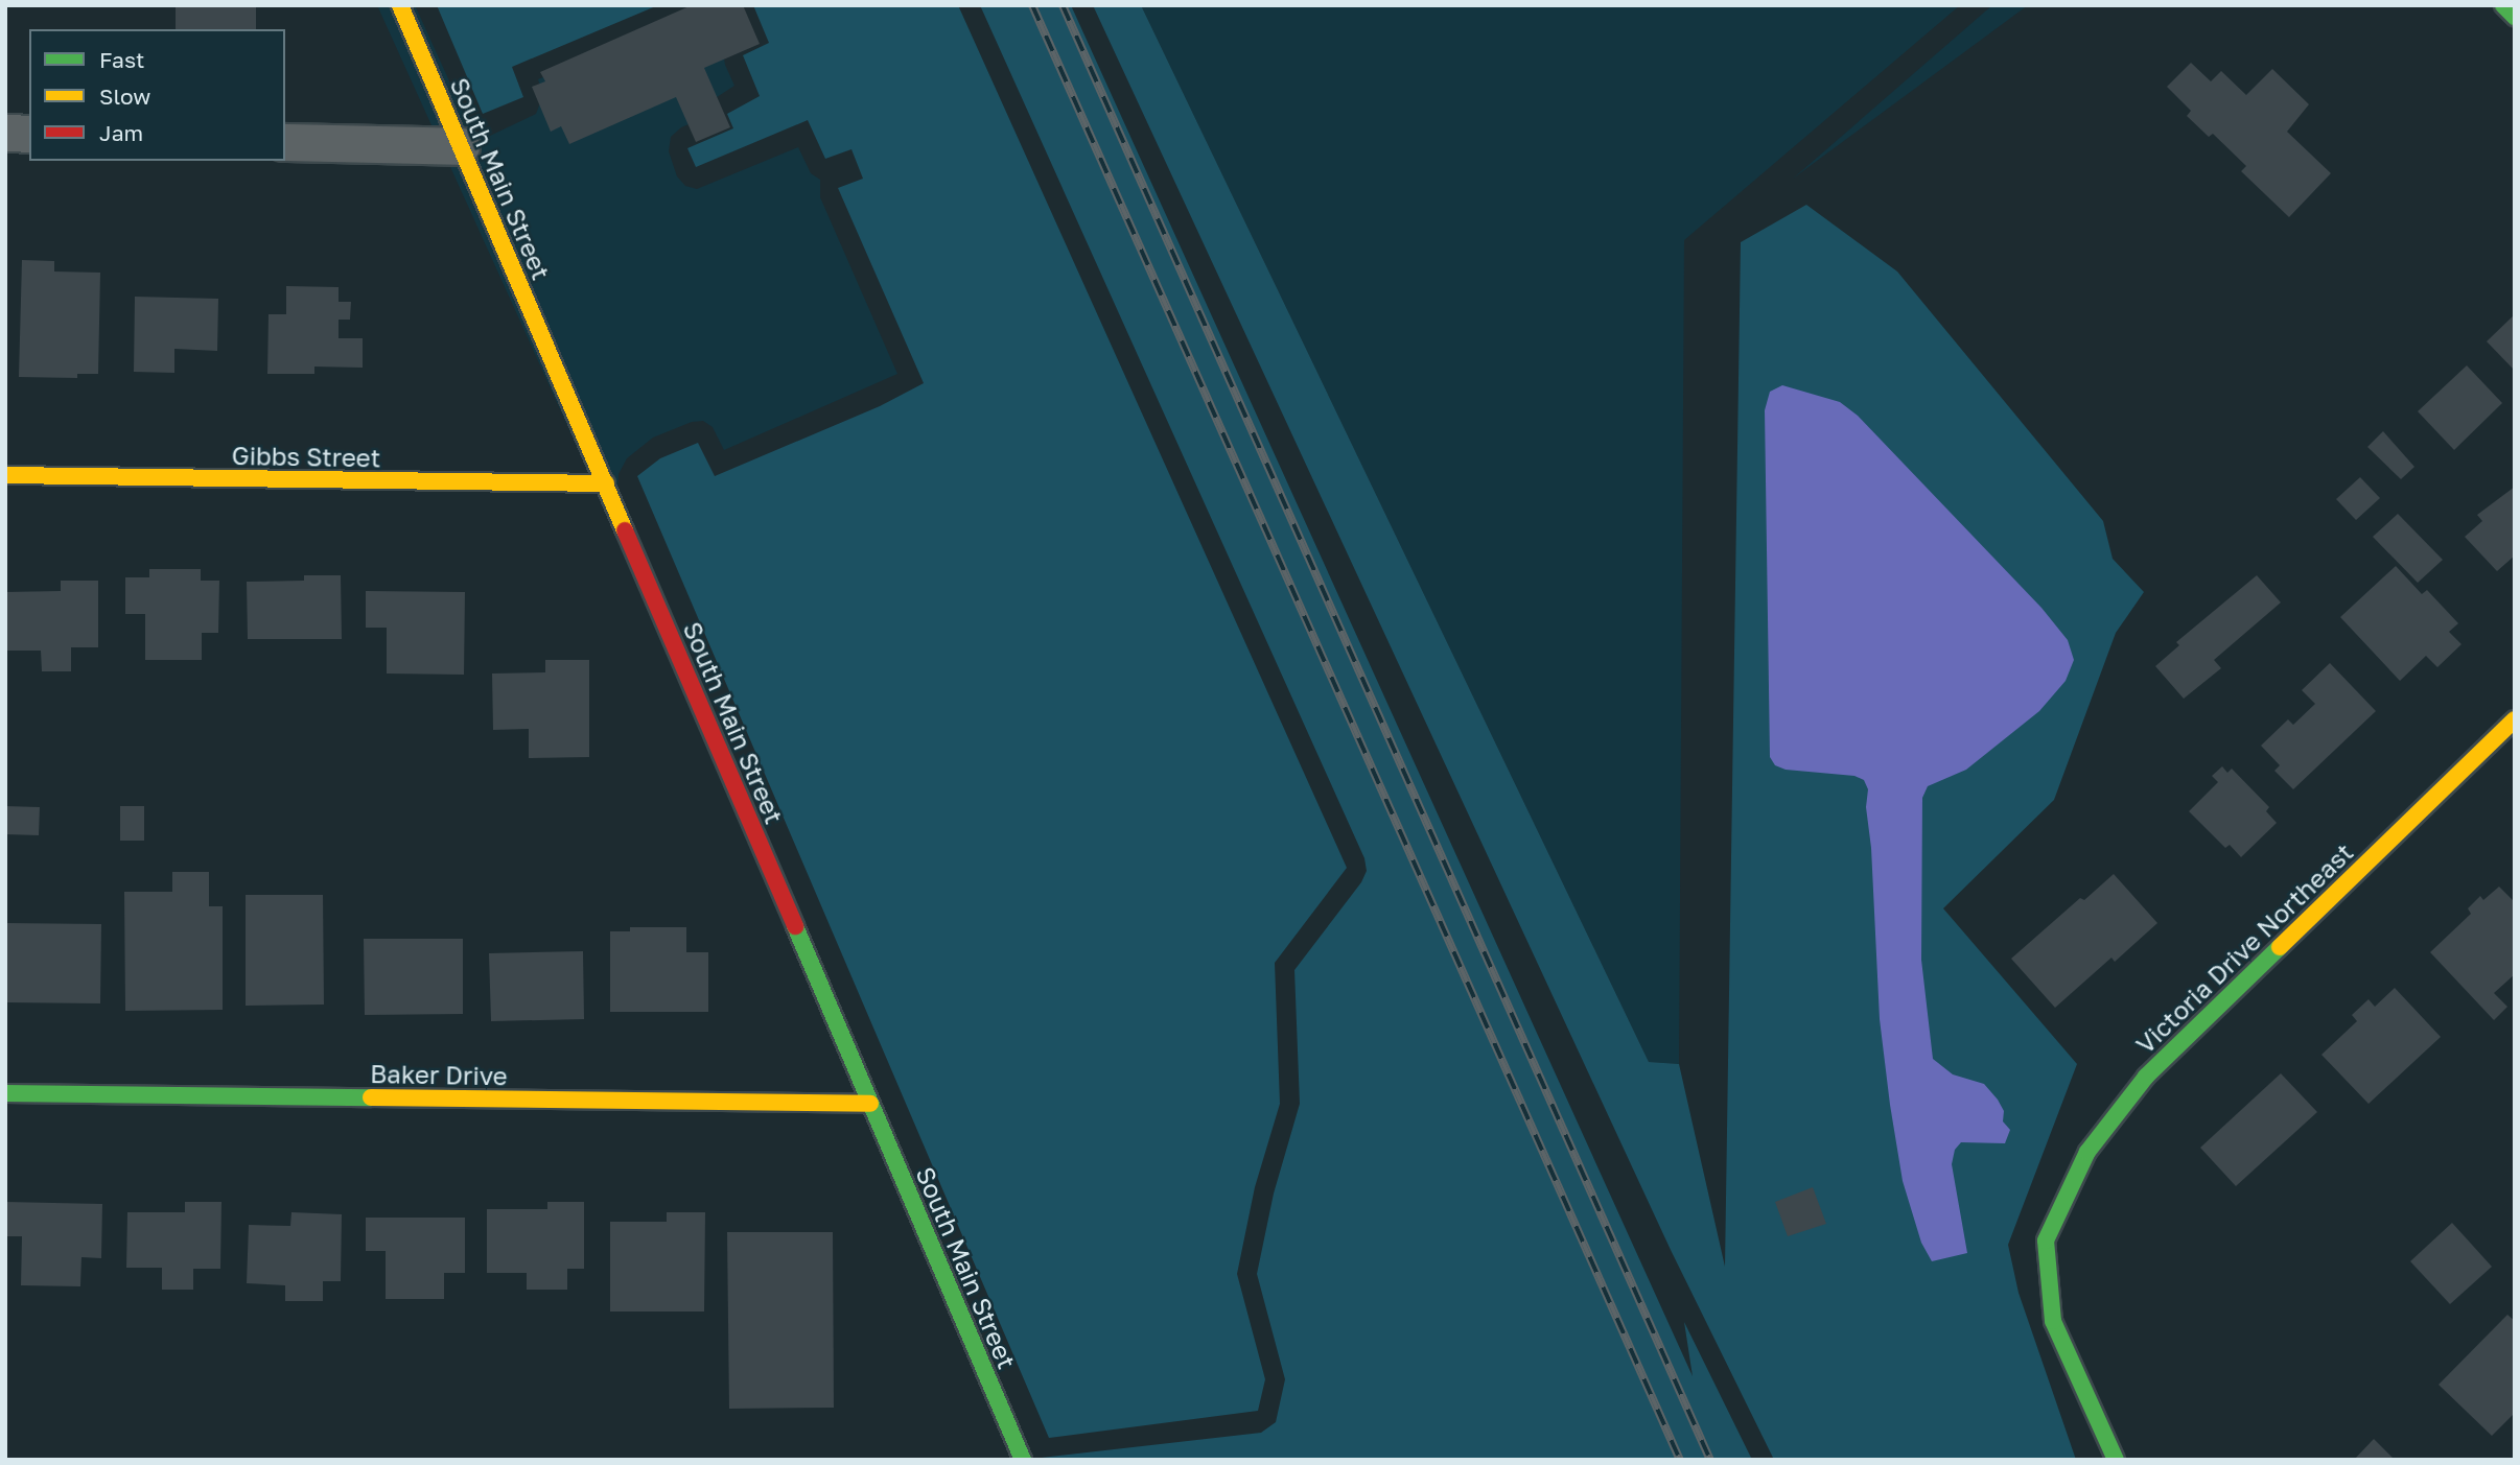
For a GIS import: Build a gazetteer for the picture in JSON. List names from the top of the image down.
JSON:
{
  "streets": {
    "street": [
      "South Main Street",
      "Gibbs Street",
      "Victoria Drive Northeast",
      "Baker Drive"
    ]
  },
  "crossings": [
    ["South Main Street", "Gibbs Street"],
    ["South Main Street", "Baker Drive"]
  ],
  "legend": ["Fast", "Slow", "Jam"]
}
